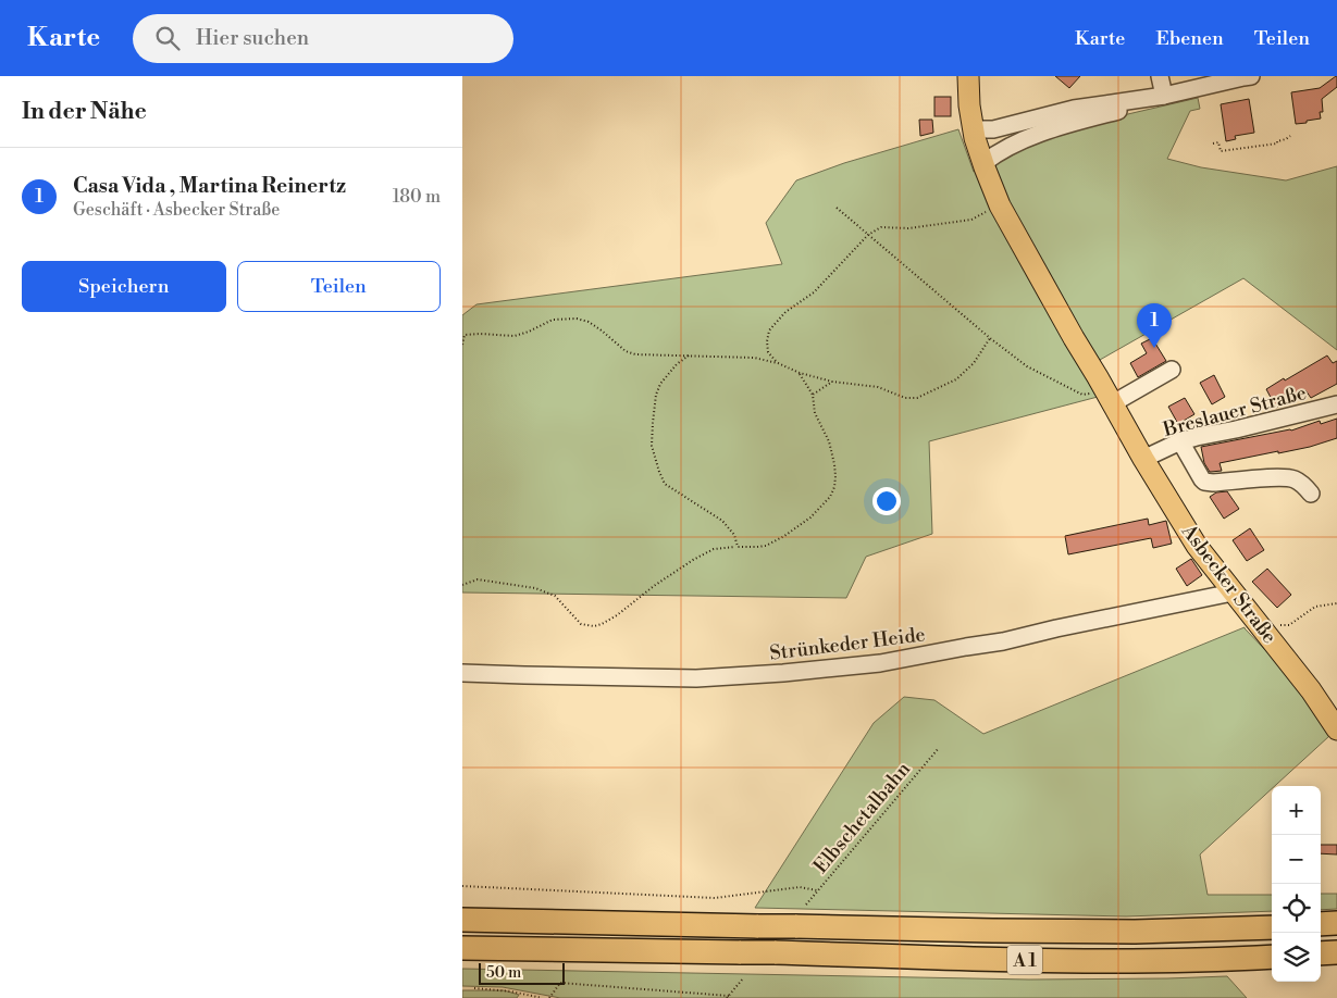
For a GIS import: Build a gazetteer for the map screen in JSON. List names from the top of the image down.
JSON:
{
  "streets": {
    "highway": ["A 1"],
    "main road": ["Asbecker Straße"],
    "street": ["Breslauer Straße", "Strünkeder Heide"],
    "path": ["Elbschetalbahn"]
  },
  "crossings": [
    ["Breslauer Straße", "Asbecker Straße"],
    ["Asbecker Straße", "Strünkeder Heide"]
  ],
  "scale_bar": "50 m",
  "page": {
    "header": "Karte",
    "search": "Hier suchen",
    "nav": ["Karte", "Ebenen", "Teilen"],
    "heading": "In der Nähe",
    "list": [
      {
        "mark": "1",
        "name": "Casa Vida , Martina Reinertz",
        "note": "Geschäft · Asbecker Straße",
        "value": "180 m"
      }
    ],
    "buttons": ["Speichern", "Teilen"],
    "pins": "1",
    "map_buttons": ["+", "−"],
    "scale": "50 m"
  }
}
